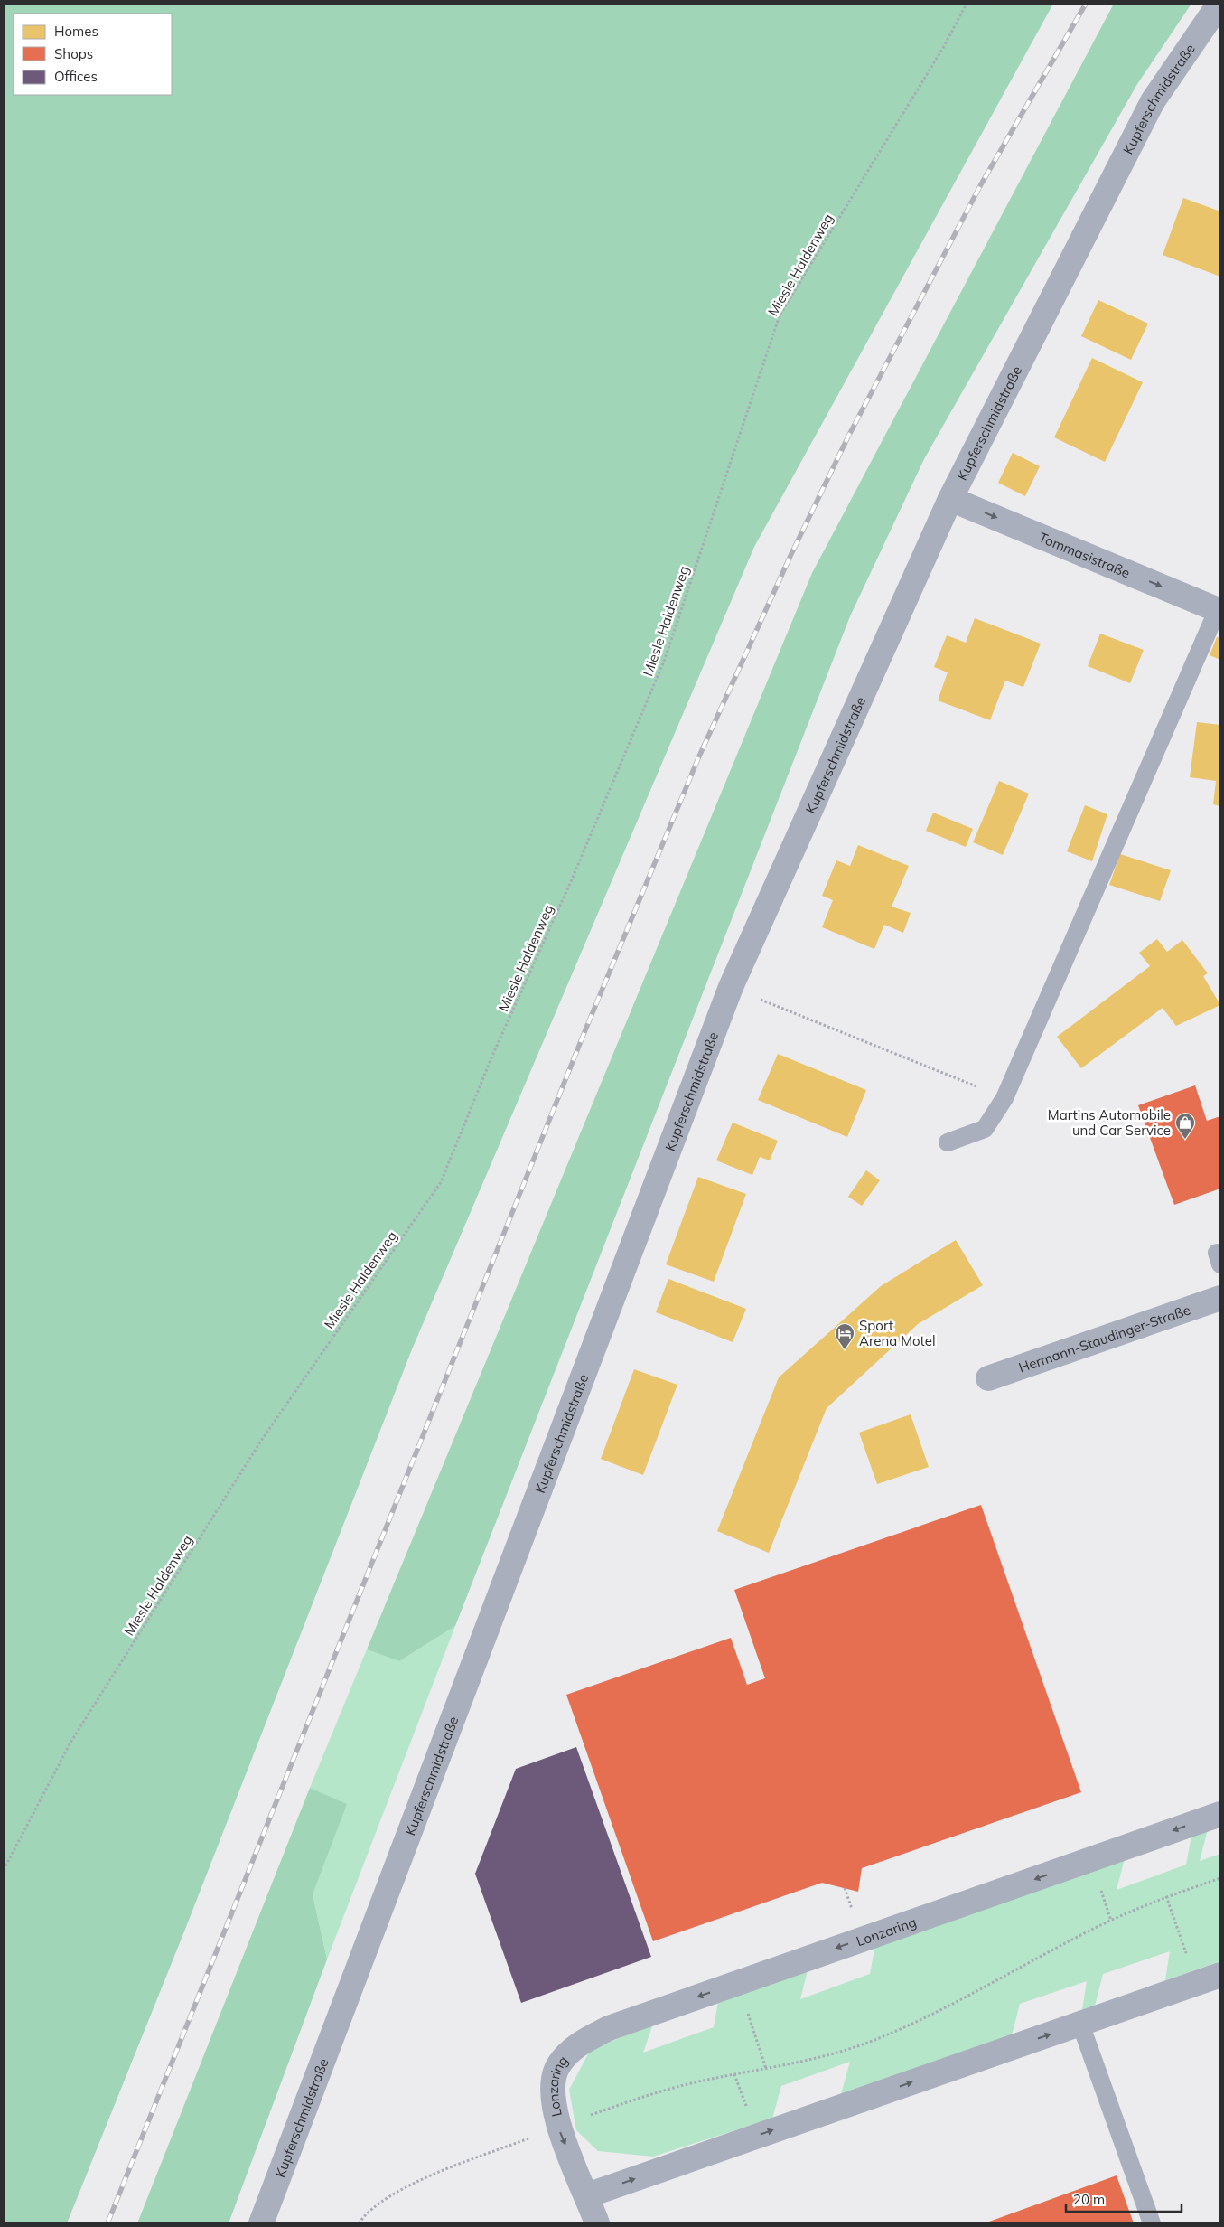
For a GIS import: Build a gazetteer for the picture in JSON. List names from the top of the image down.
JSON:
{
  "streets": {
    "street": [
      "Kupferschmidstraße",
      "Tommasistraße",
      "Hermann-Staudinger-Straße",
      "Lonzaring"
    ],
    "path": ["Miesle Haldenweg"]
  },
  "crossings": [
    ["Kupferschmidstraße", "Tommasistraße"]
  ],
  "one_way": ["Tommasistraße"],
  "places": {
    "shop": ["Martins Automobile und Car Service"],
    "hotel": ["Sport Arena Motel"]
  },
  "legend": ["Homes", "Shops", "Offices"],
  "scale_bar": "20 m"
}
